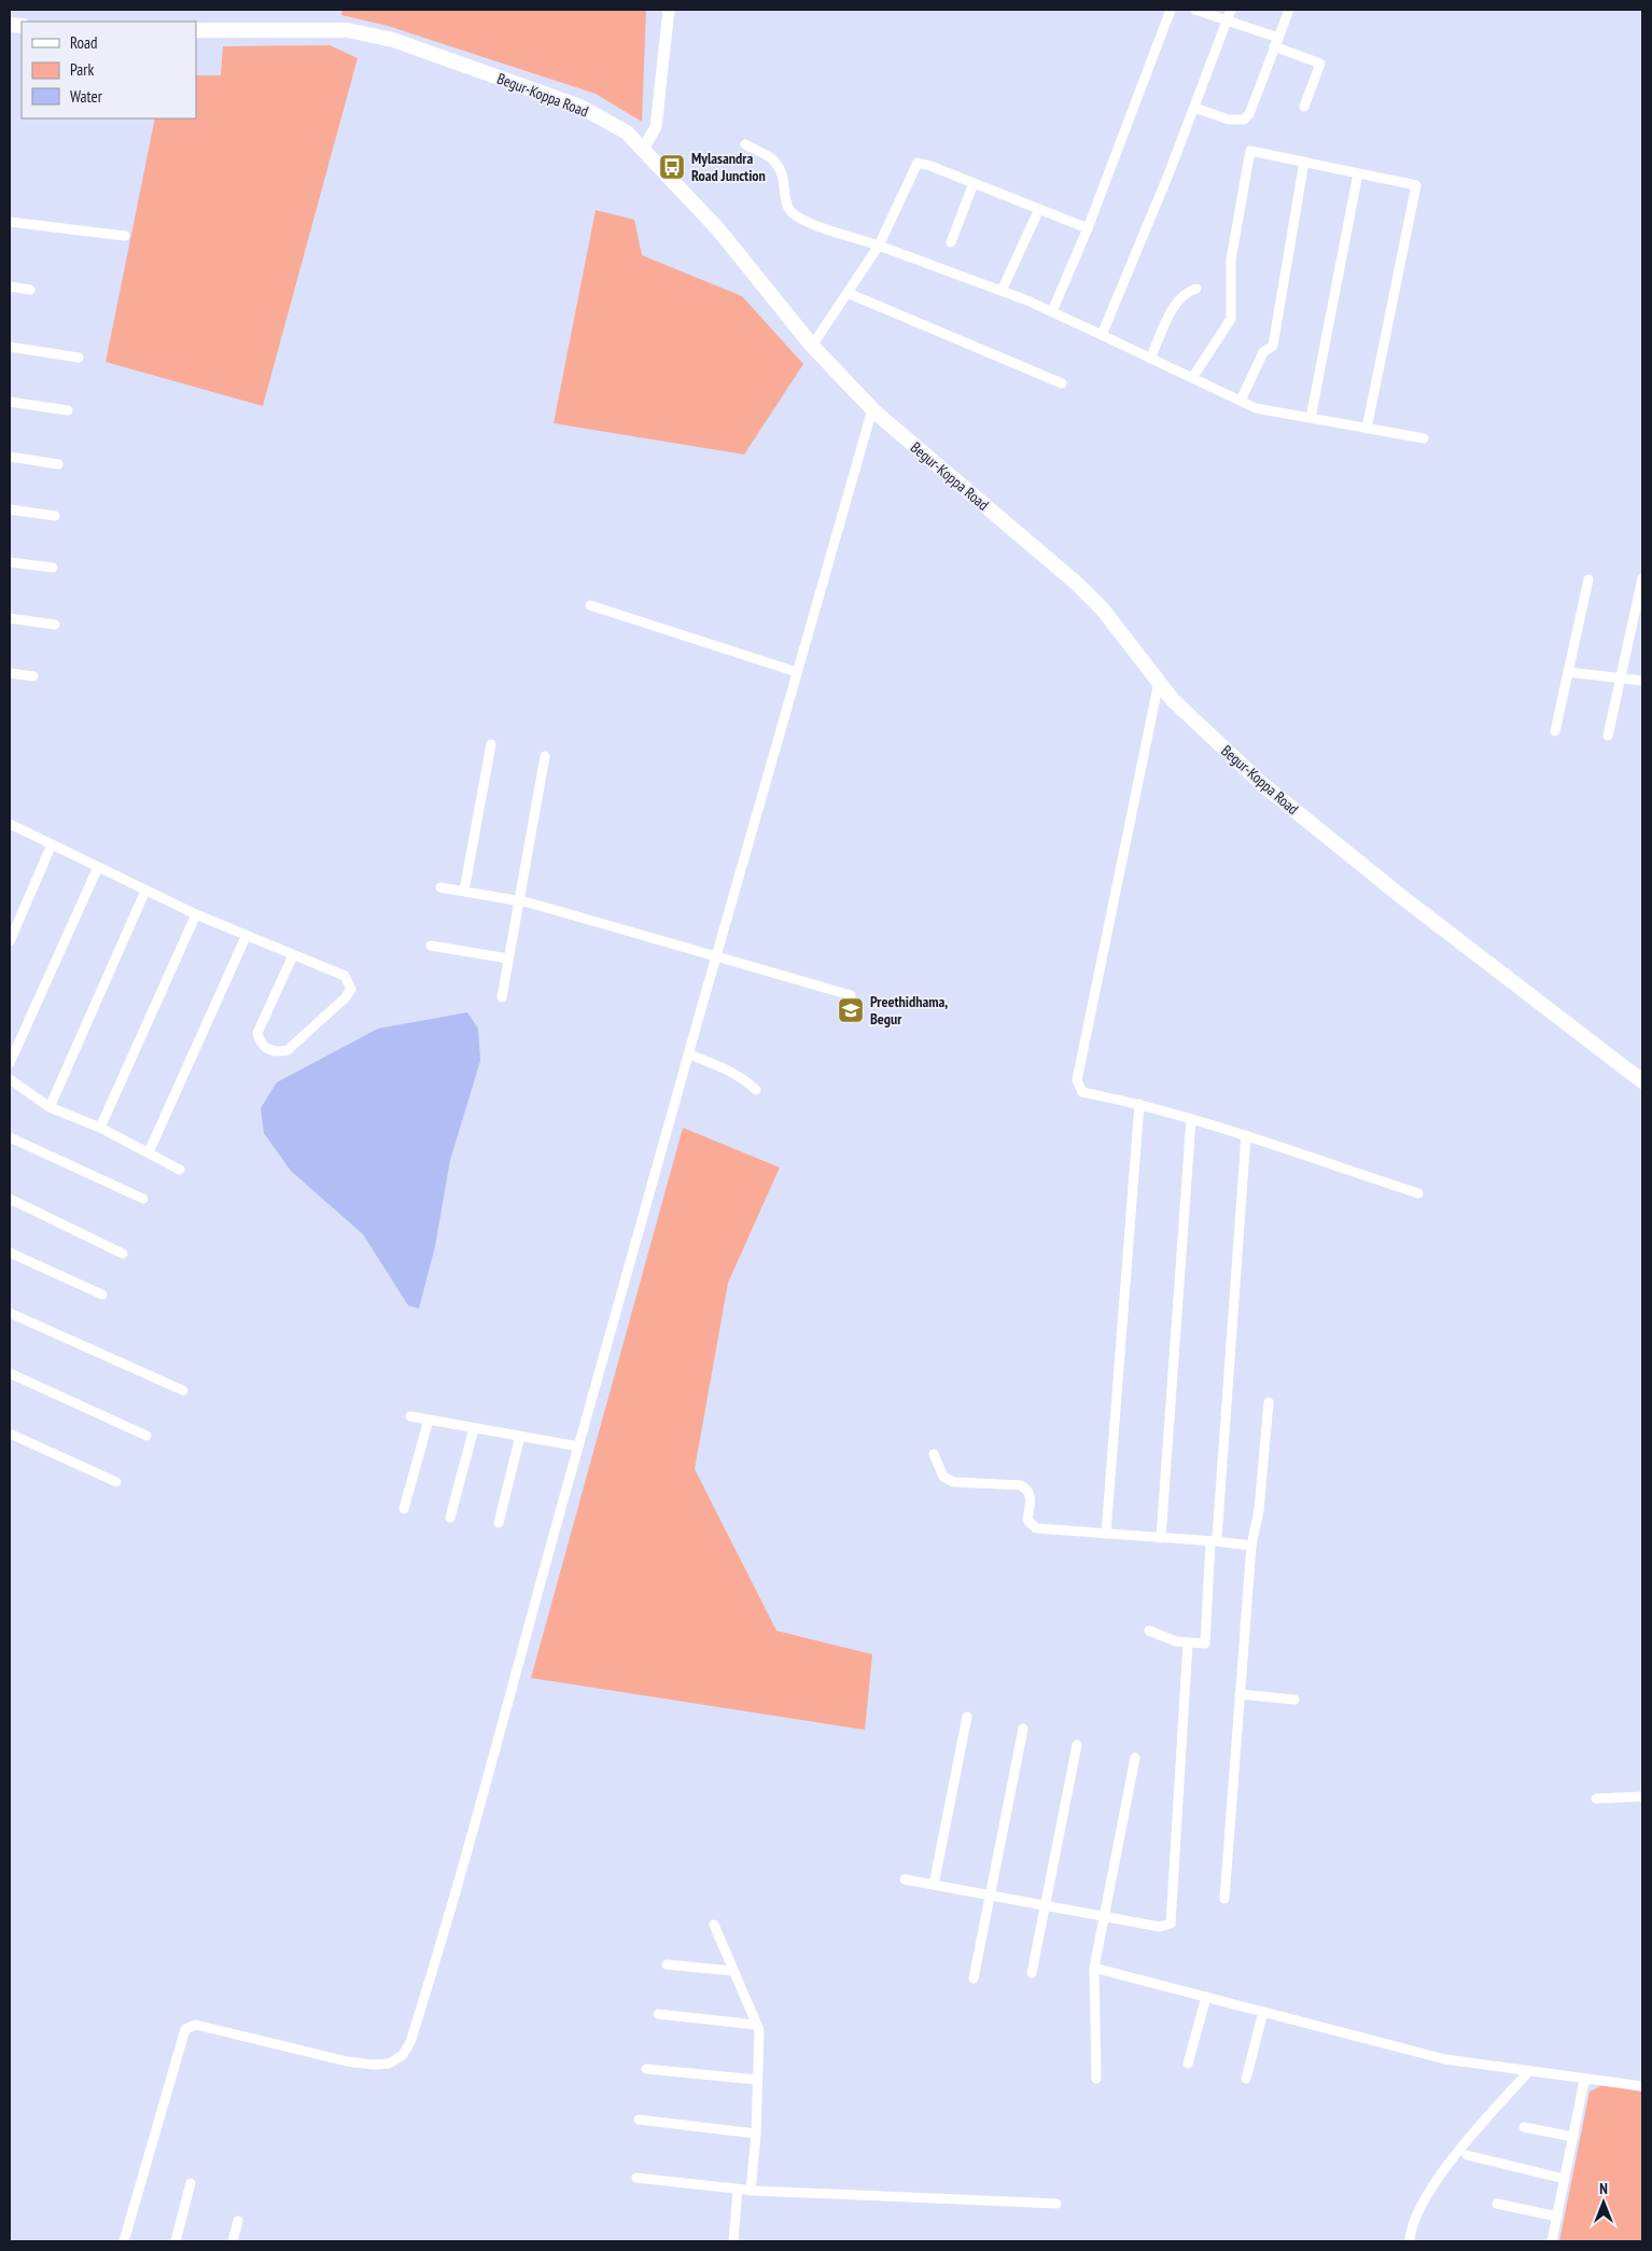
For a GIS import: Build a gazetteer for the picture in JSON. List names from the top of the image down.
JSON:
{
  "streets": {
    "main road": ["Begur-Koppa Road"]
  },
  "places": {
    "bus stop": ["Mylasandra Road Junction"],
    "school or university": ["Preethidhama, Begur"]
  },
  "legend": ["Road", "Park", "Water"],
  "north": "top"
}
